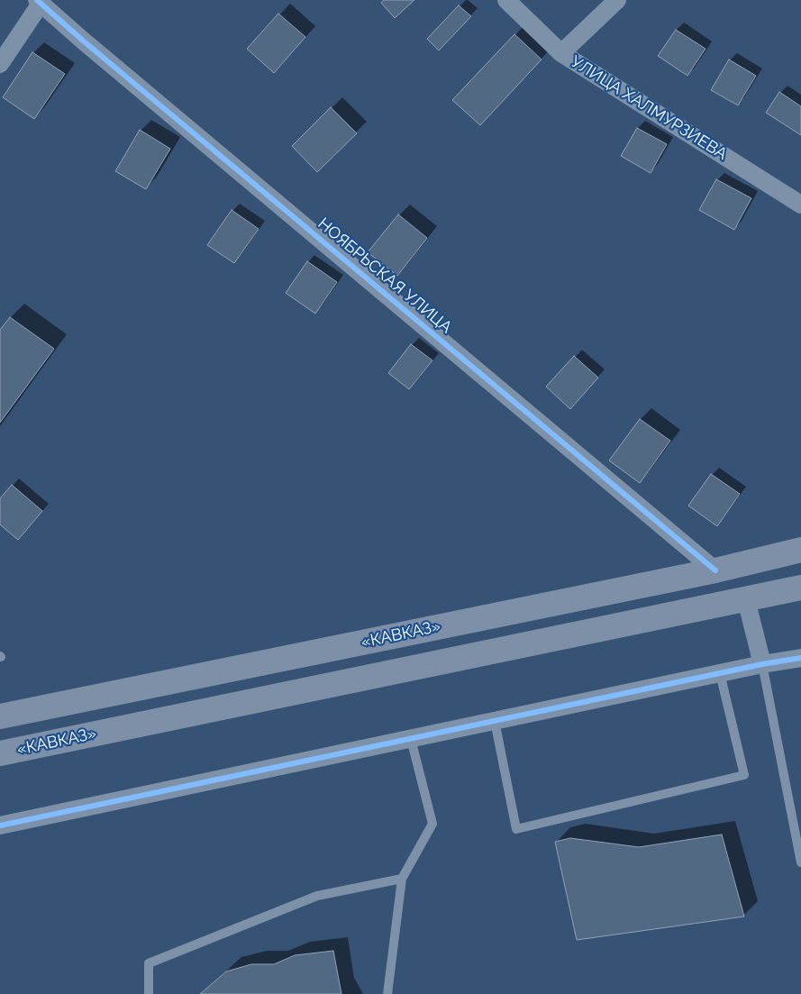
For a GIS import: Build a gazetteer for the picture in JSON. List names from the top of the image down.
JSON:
{
  "streets": {
    "highway": ["«КАВКАЗ»"],
    "street": ["УЛИЦА ХАЛМУРЗИЕВА", "НОЯБРЬСКАЯ УЛИЦА"]
  },
  "crossings": [
    ["НОЯБРЬСКАЯ УЛИЦА", "«КАВКАЗ»"]
  ]
}
